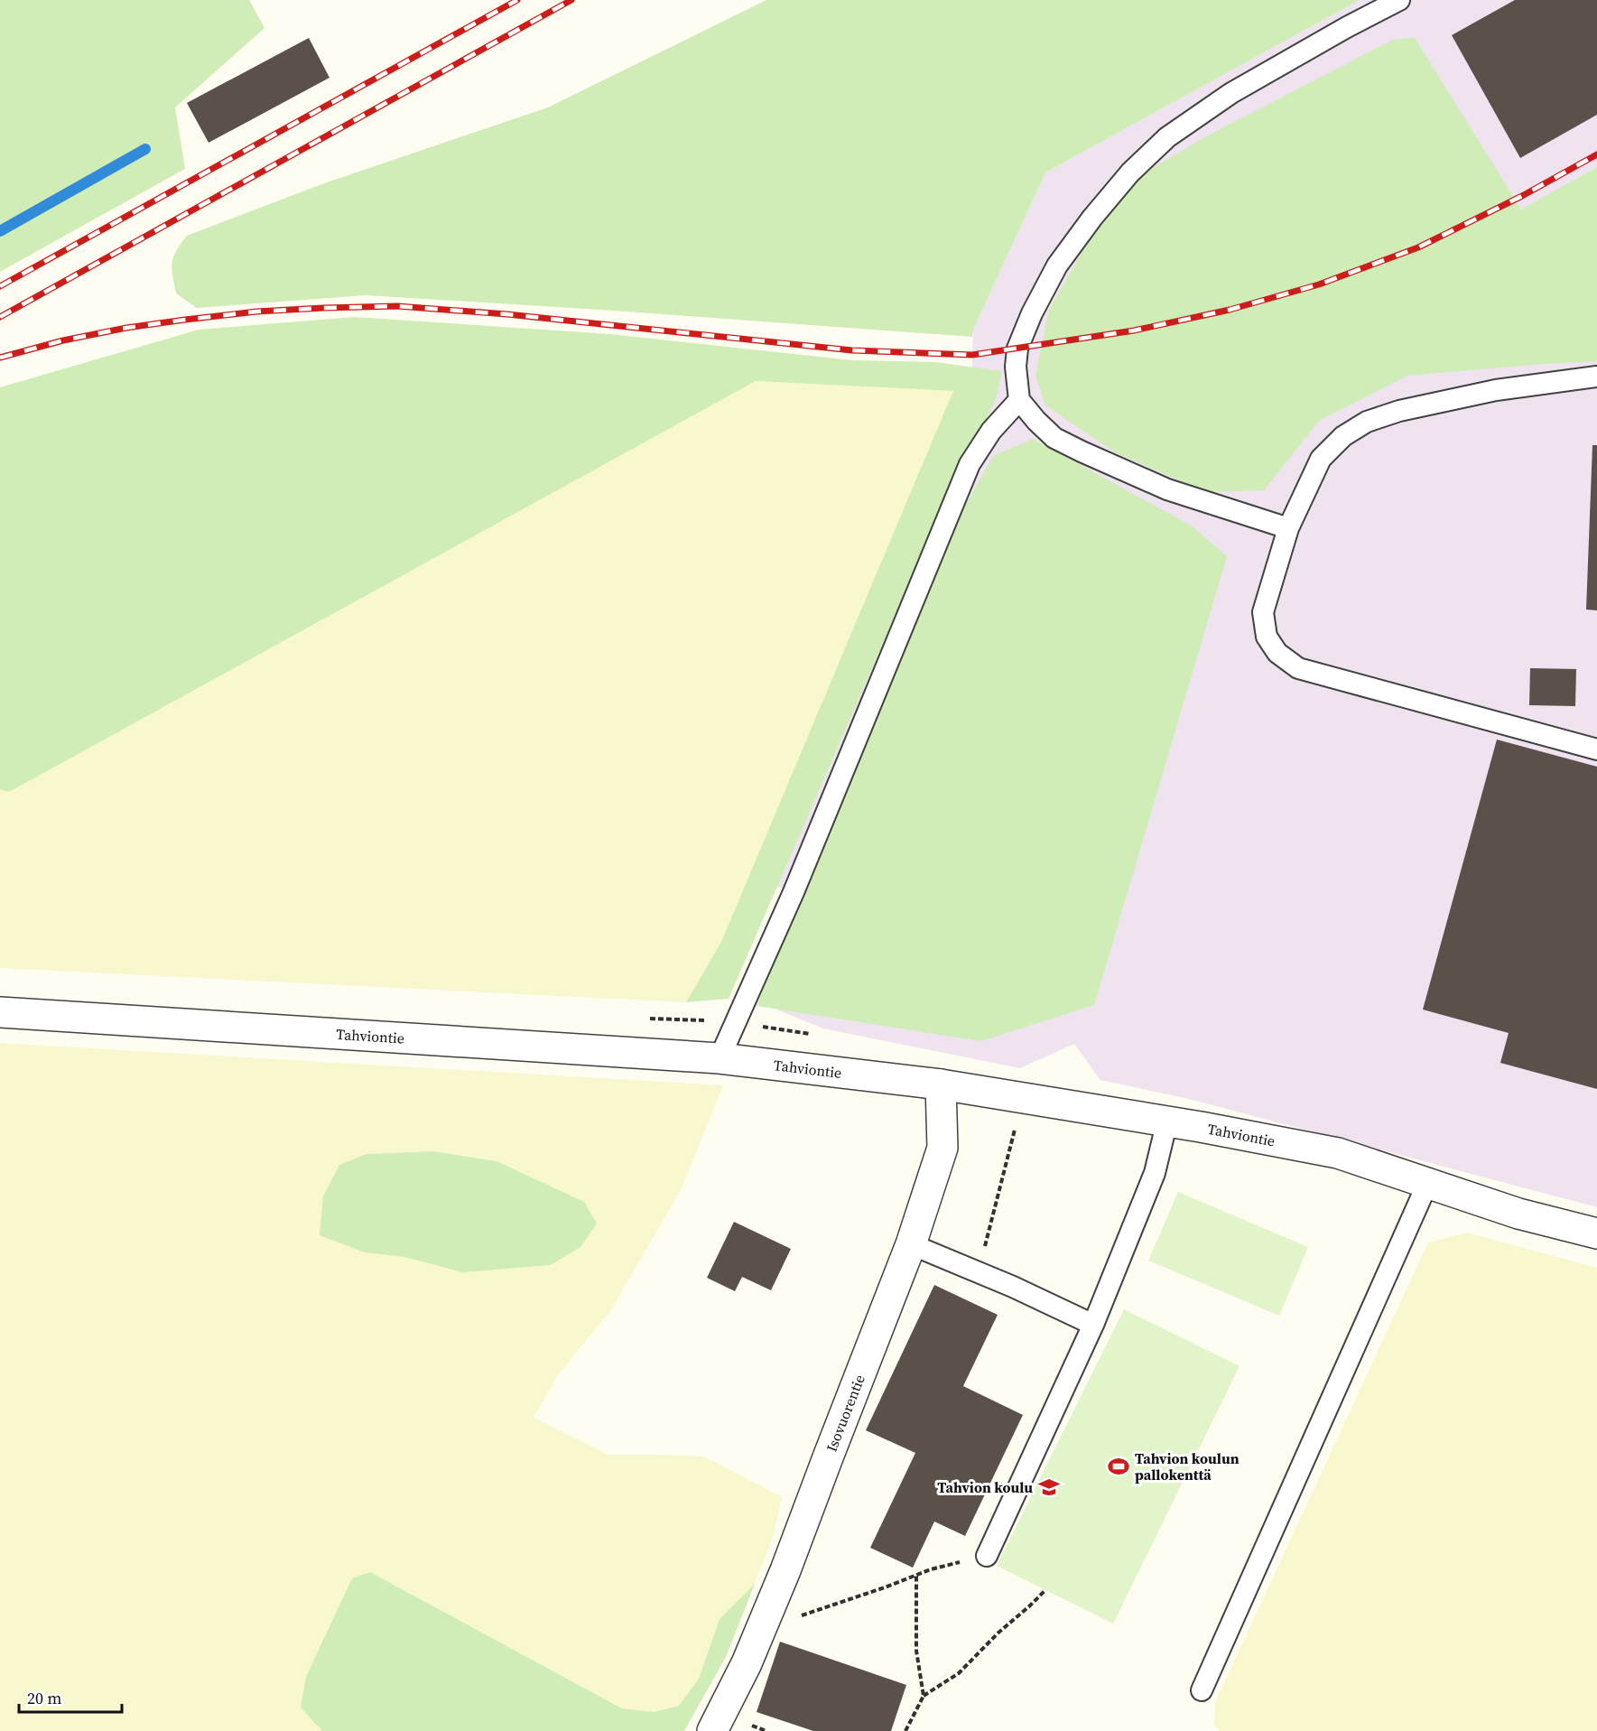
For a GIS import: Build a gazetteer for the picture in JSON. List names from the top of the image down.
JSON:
{
  "streets": {
    "street": ["Tahviontie", "Isovuorentie"]
  },
  "crossings": [
    ["Tahviontie", "Isovuorentie"]
  ],
  "places": {
    "sports": ["Tahvion koulun pallokenttä"],
    "school or university": ["Tahvion koulu"]
  },
  "scale_bar": "20 m"
}
